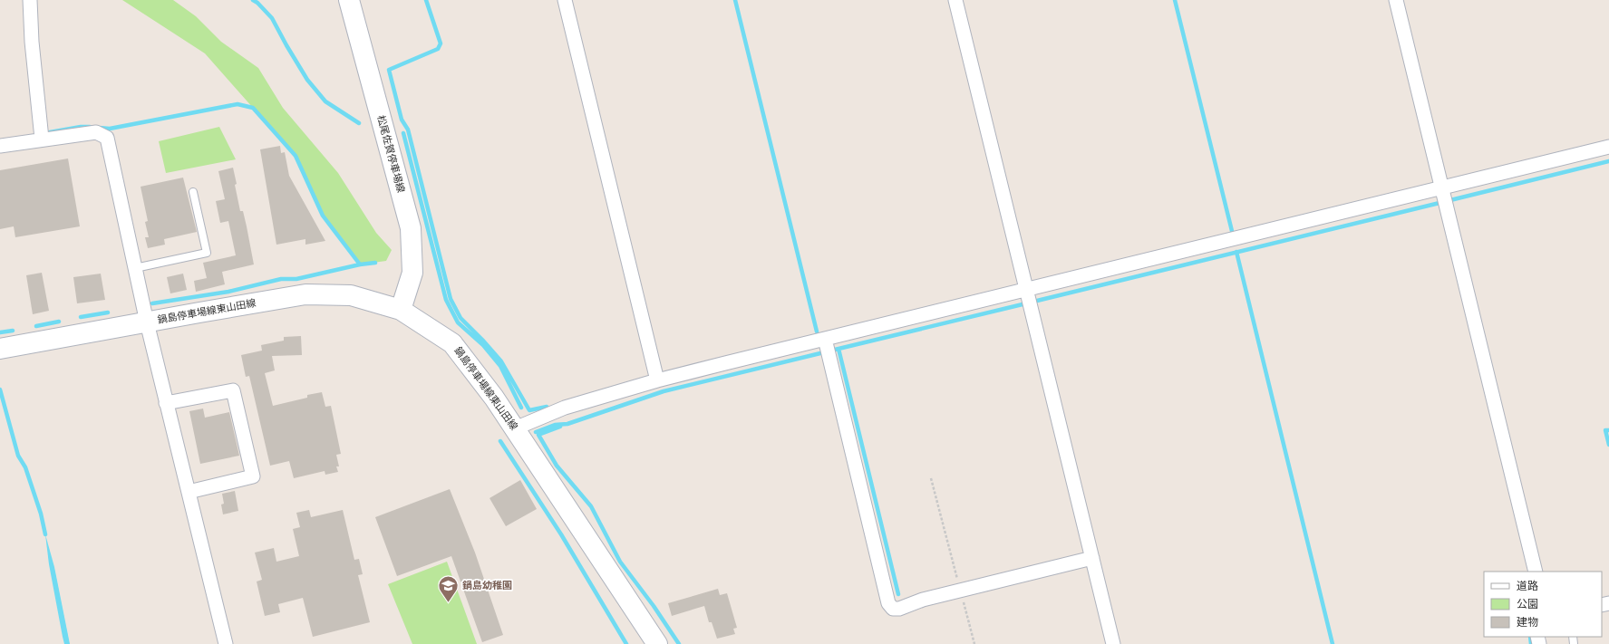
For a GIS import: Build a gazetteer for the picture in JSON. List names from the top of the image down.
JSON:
{
  "streets": {
    "main road": ["松尾佐賀停車場線", "鍋島停車場線東山田線"]
  },
  "crossings": [
    ["松尾佐賀停車場線", "鍋島停車場線東山田線"]
  ],
  "places": {
    "school or university": ["鍋島幼稚園"]
  },
  "legend": ["道路", "公園", "建物"]
}
